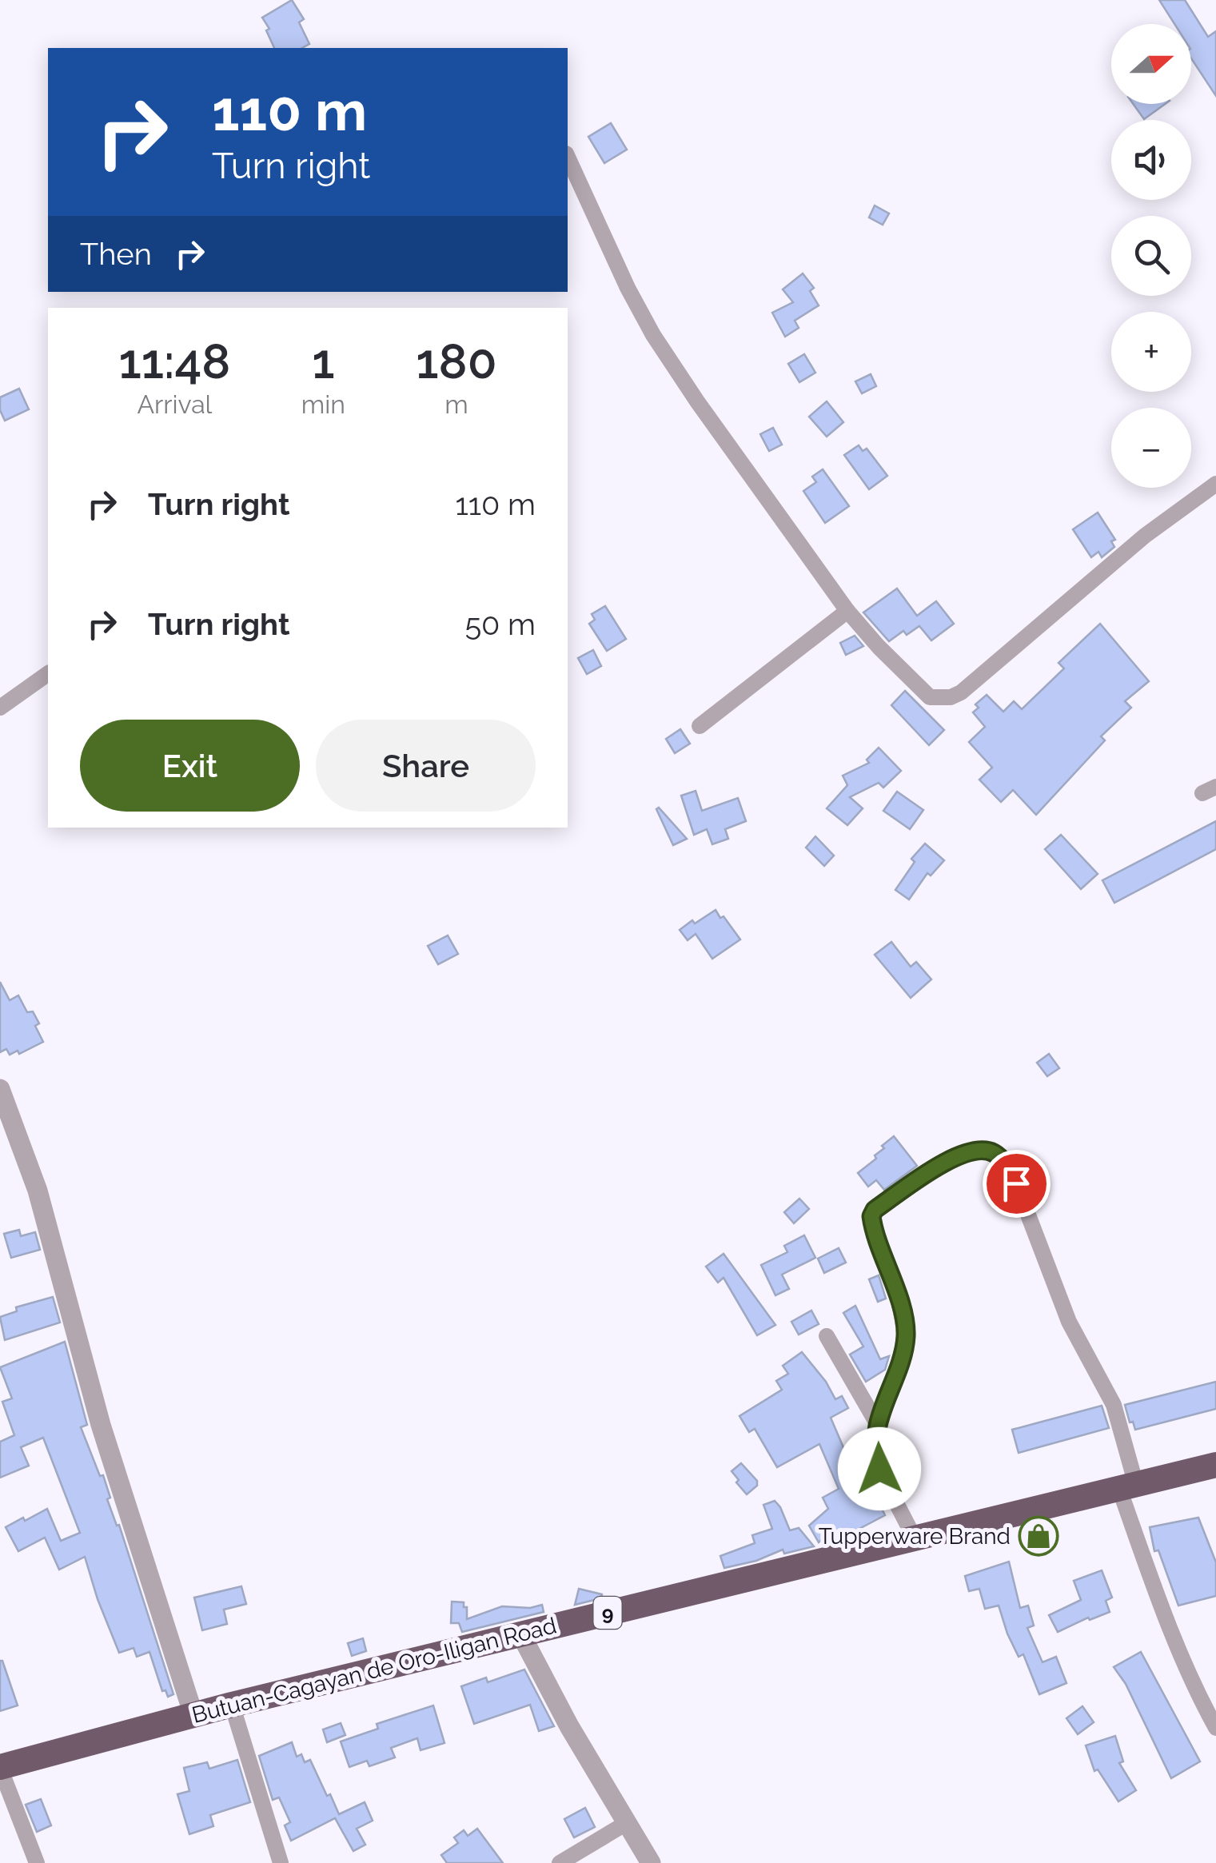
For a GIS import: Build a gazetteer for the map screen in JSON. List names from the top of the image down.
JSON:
{
  "streets": {
    "highway": ["9", "Butuan-Cagayan de Oro-Iligan Road"]
  },
  "places": {
    "shop": ["Tupperware Brand"]
  },
  "north": "right",
  "page": {
    "map_buttons": ["+", "−"],
    "turn": ["110 m", "Turn right"],
    "then": "Then",
    "eta": [
      "11:48",
      "Arrival",
      "1",
      "min",
      "180",
      "m"
    ],
    "list": [
      {
        "name": "Turn right",
        "value": "110 m"
      },
      {
        "name": "Turn right",
        "value": "50 m"
      }
    ],
    "buttons": ["Exit", "Share"]
  }
}
